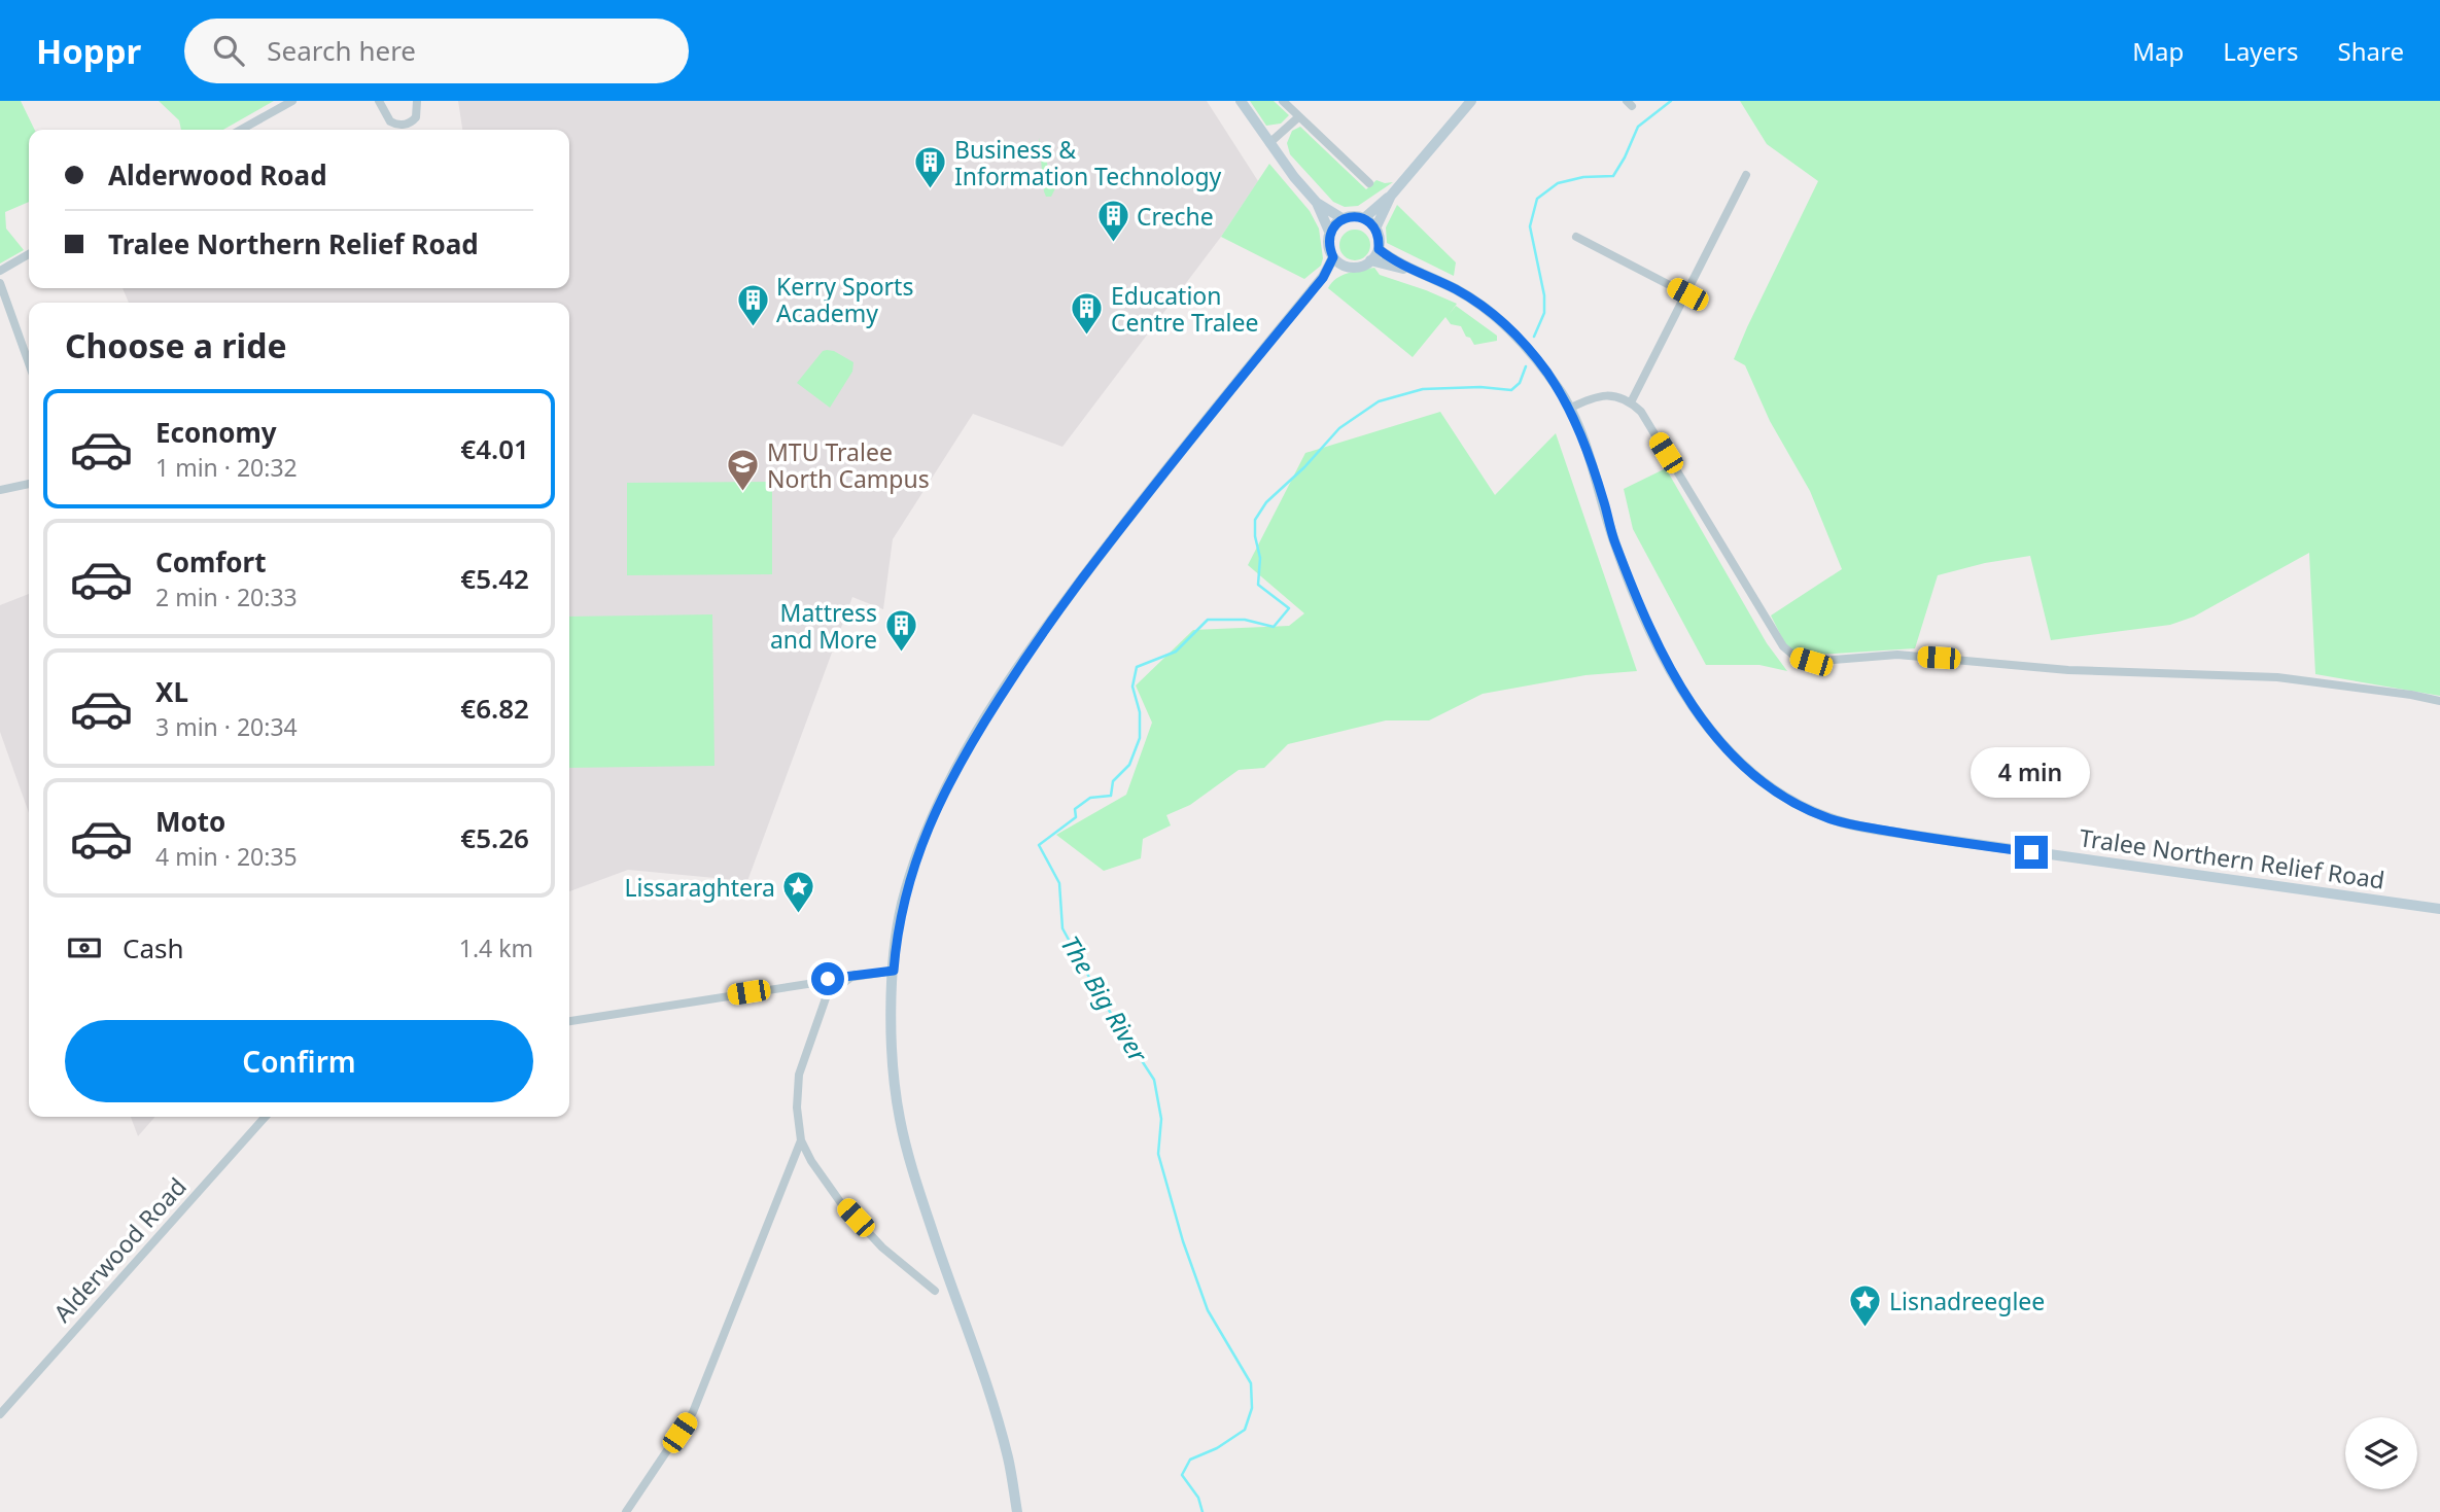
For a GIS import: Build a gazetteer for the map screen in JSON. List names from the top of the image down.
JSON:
{
  "streets": {
    "main road": ["Tralee Northern Relief Road"],
    "street": ["Alderwood Road"]
  },
  "water": ["The Big River"],
  "places": {
    "building": [
      "Business & Information Technology",
      "Creche",
      "Kerry Sports Academy",
      "Education Centre Tralee",
      "Mattress and More"
    ],
    "school or university": ["MTU Tralee North Campus"],
    "place": ["Lissaraghtera", "Lisnadreeglee"]
  },
  "page": {
    "header": "Hoppr",
    "search": "Search here",
    "nav": ["Map", "Layers", "Share"],
    "banner": ["Alderwood Road", "Tralee Northern Relief Road"],
    "heading": "Choose a ride",
    "list": [
      {
        "name": "Economy",
        "note": "1 min · 20:32",
        "value": "€4.01"
      },
      {
        "name": "Comfort",
        "note": "2 min · 20:33",
        "value": "€5.42"
      },
      {
        "name": "XL",
        "note": "3 min · 20:34",
        "value": "€6.82"
      },
      {
        "name": "Moto",
        "note": "4 min · 20:35",
        "value": "€5.26"
      }
    ],
    "bubble": "4 min",
    "pay": ["Cash", "1.4 km"],
    "buttons": "Confirm"
  }
}
